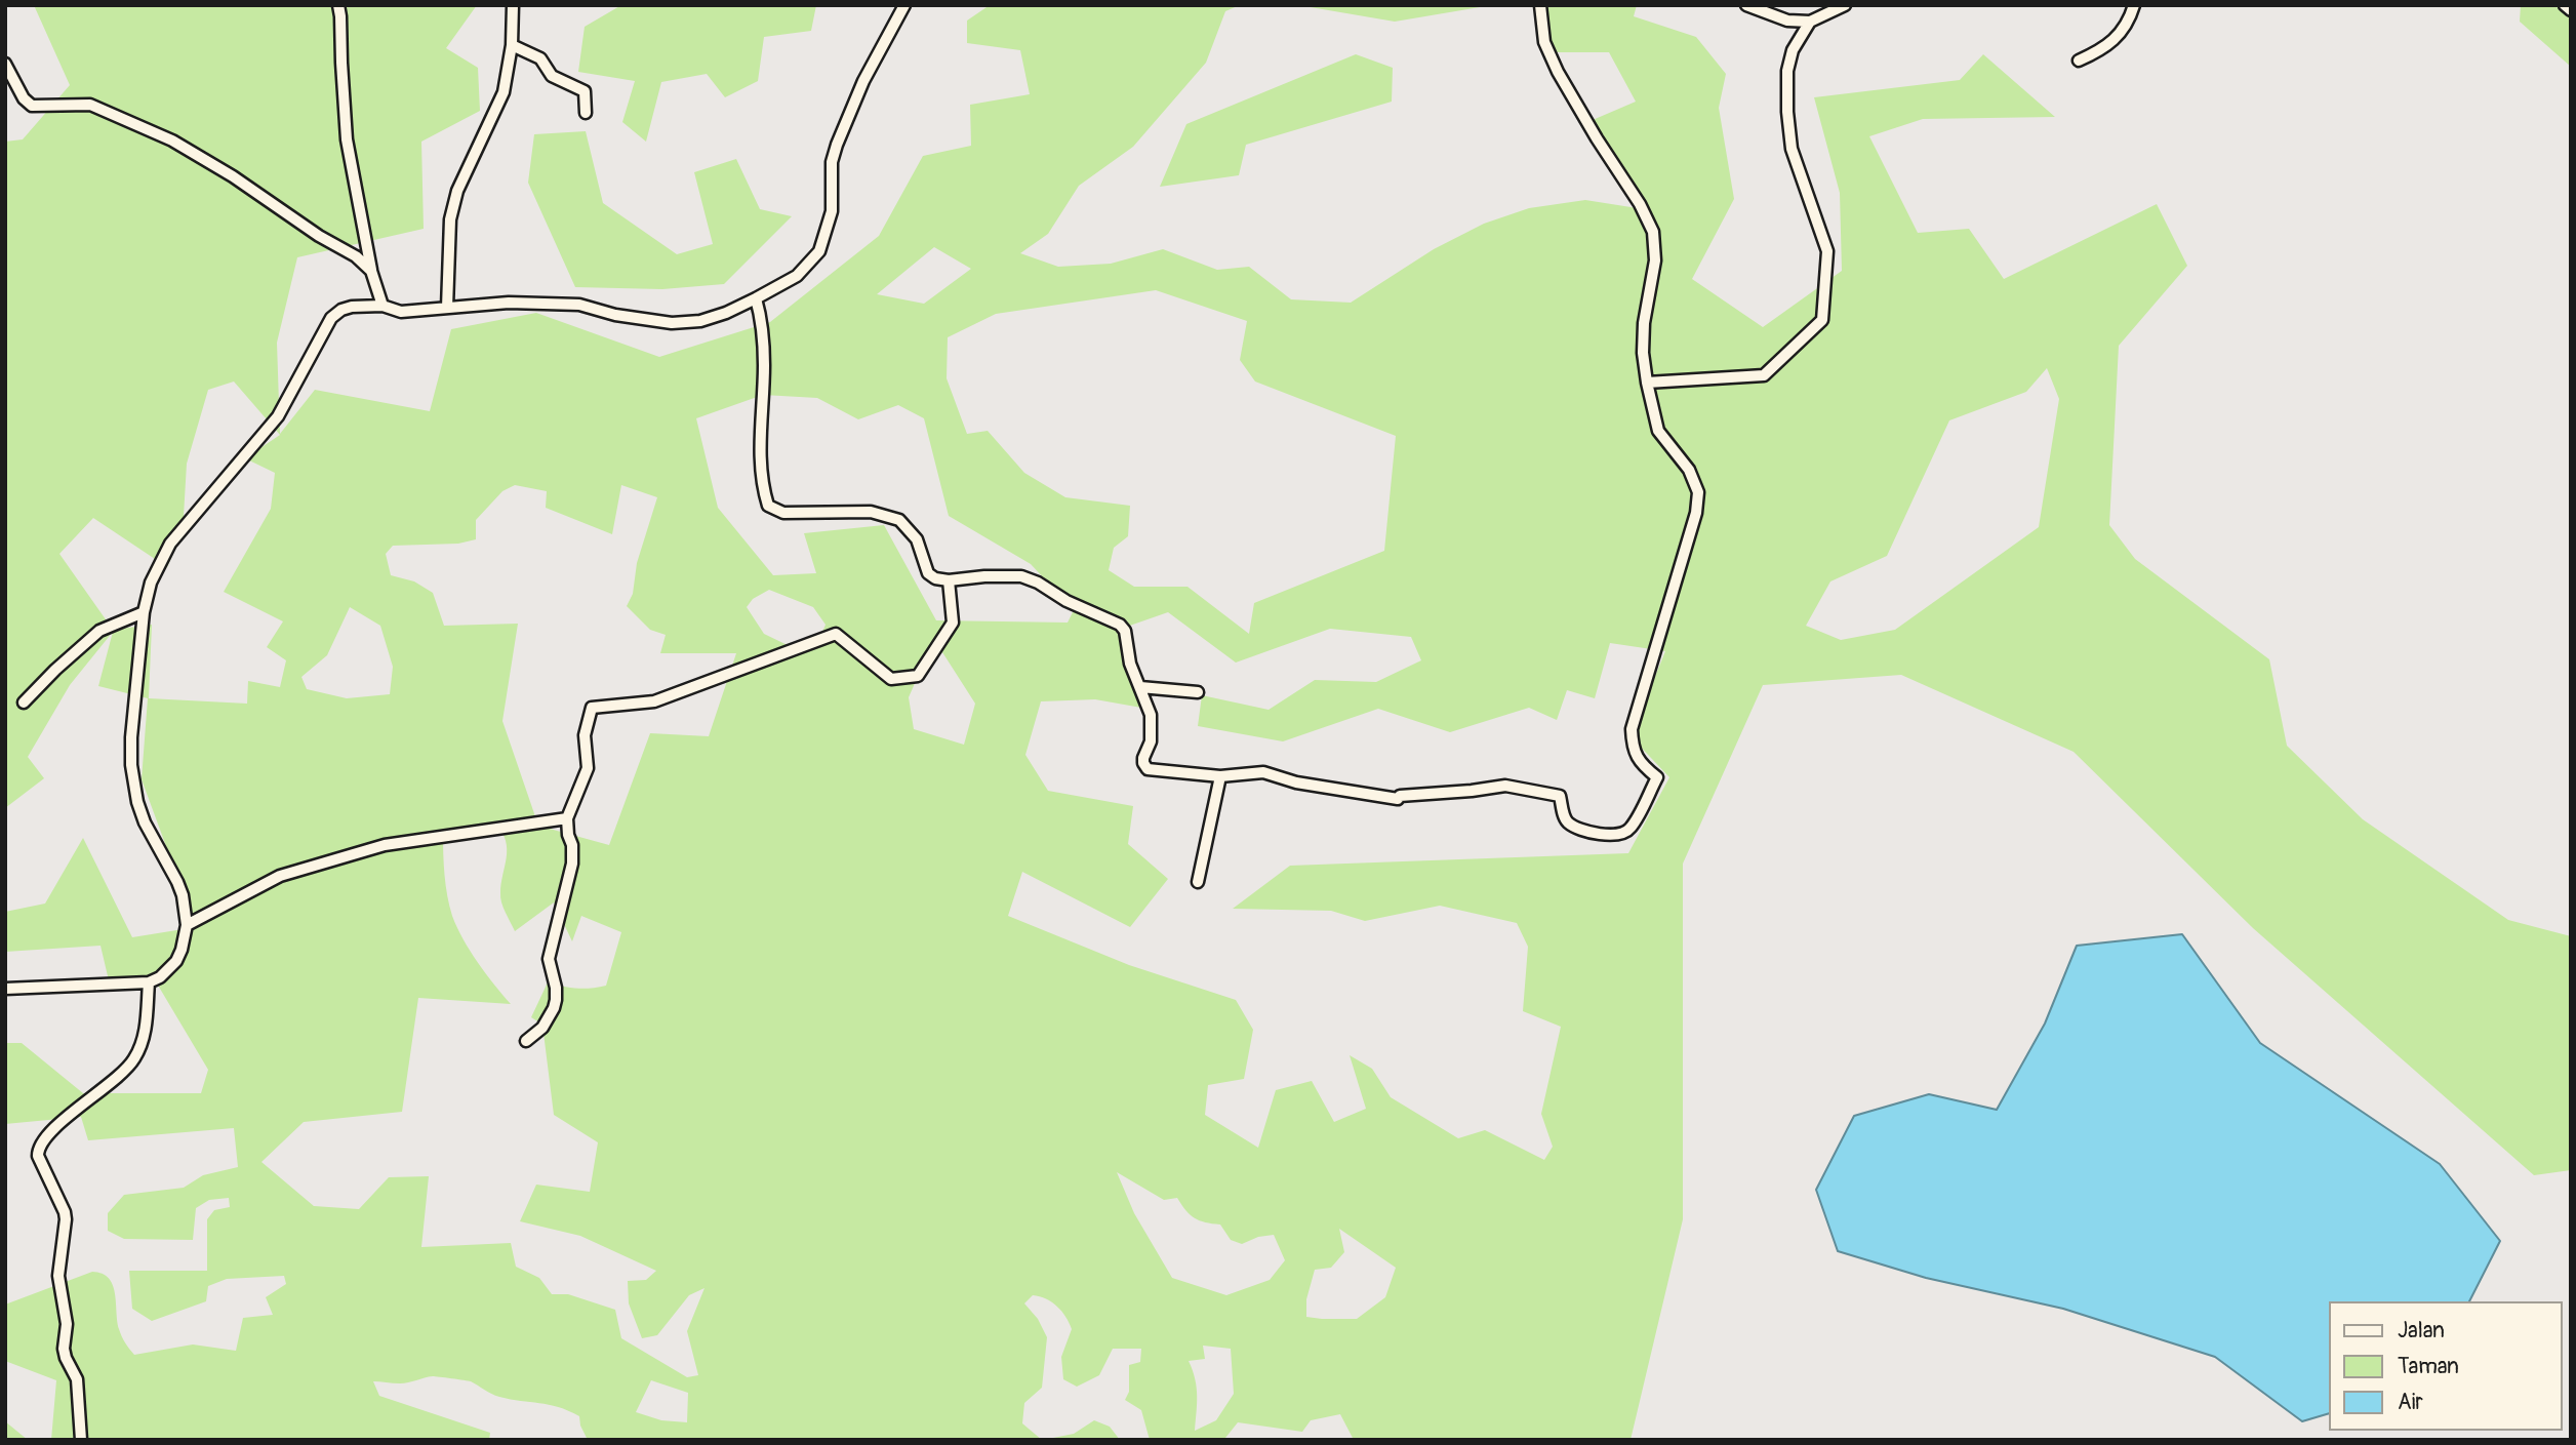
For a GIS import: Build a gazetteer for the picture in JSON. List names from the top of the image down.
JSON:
{
  "legend": ["Jalan", "Taman", "Air"]
}
